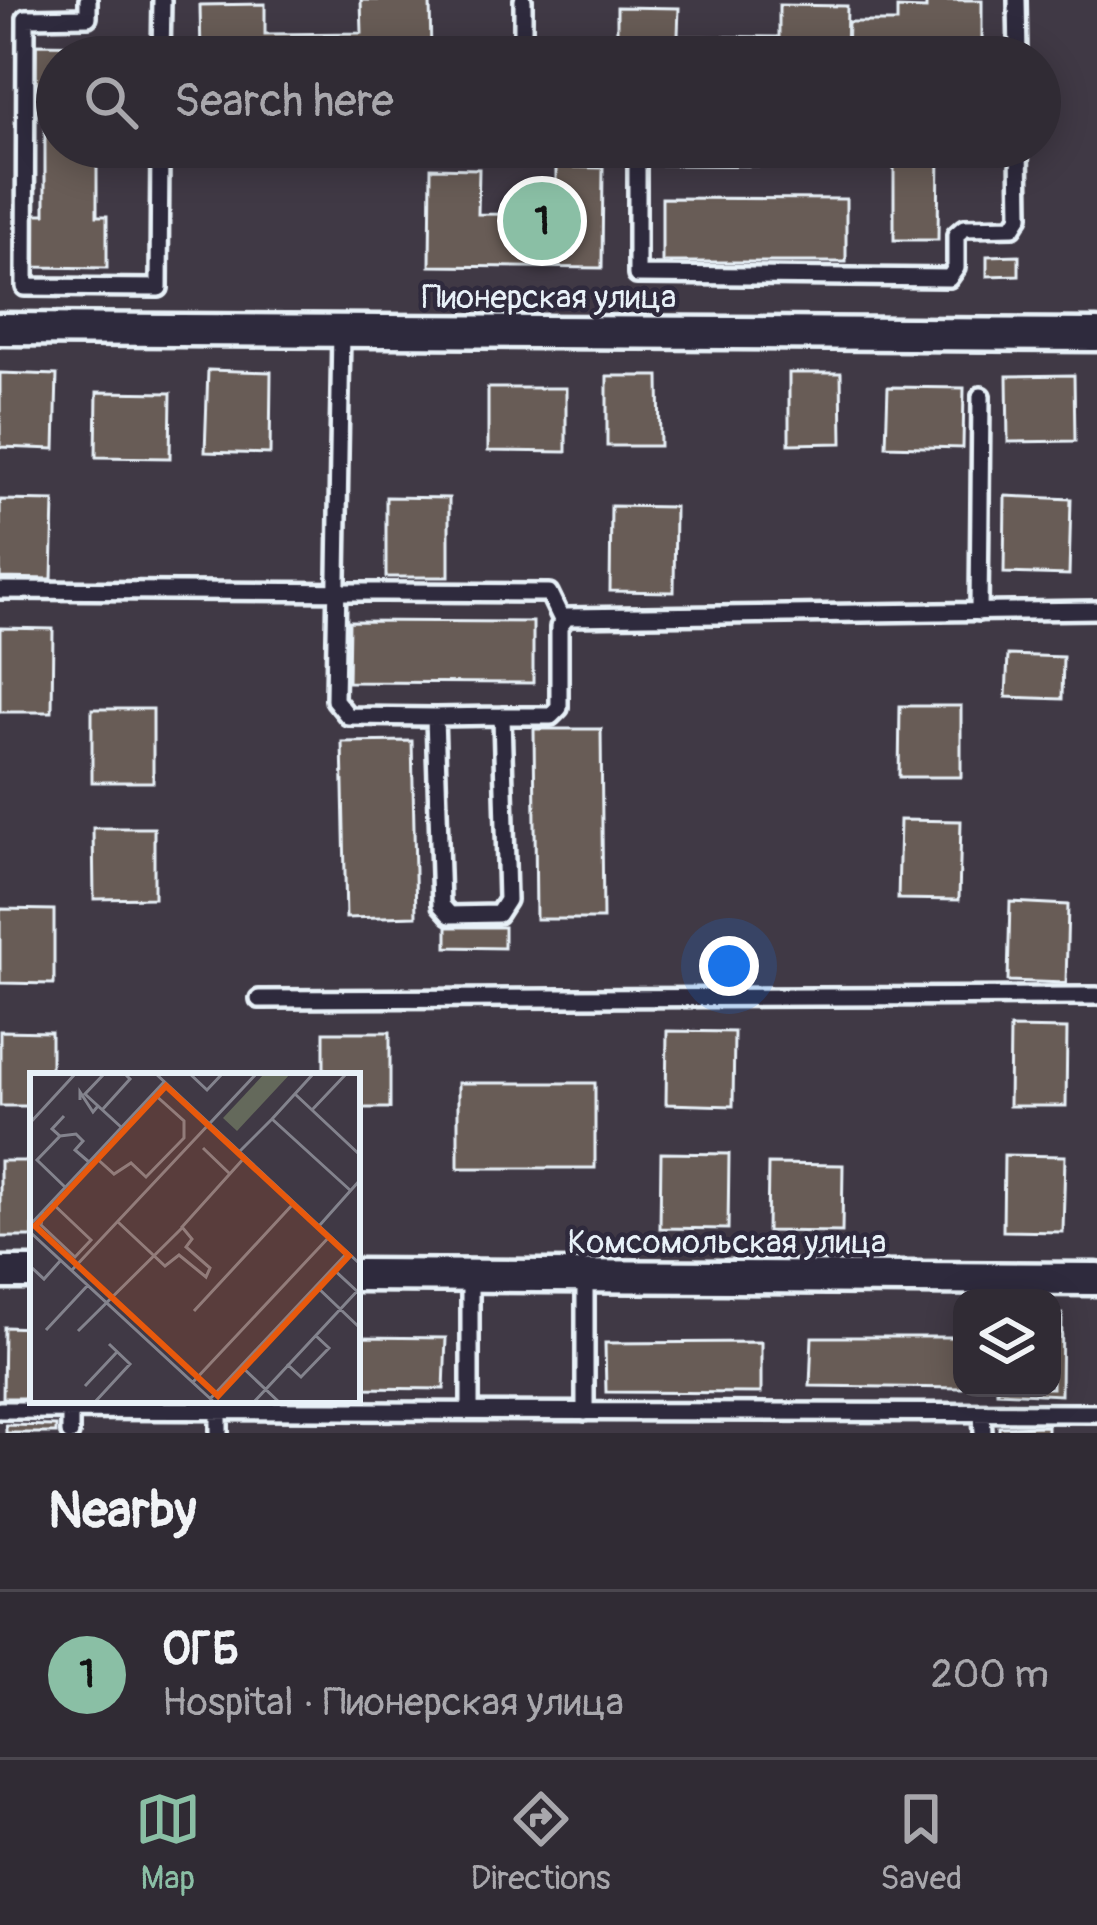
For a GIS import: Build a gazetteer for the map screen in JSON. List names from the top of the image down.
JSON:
{
  "streets": {
    "street": ["Пионерская улица", "Комсомольская улица"]
  },
  "page": {
    "search": "Search here",
    "pins": "1",
    "heading": "Nearby",
    "list": [
      {
        "mark": "1",
        "name": "ОГБ",
        "note": "Hospital · Пионерская улица",
        "value": "200 m"
      }
    ],
    "nav": ["Map", "Directions", "Saved"]
  }
}
